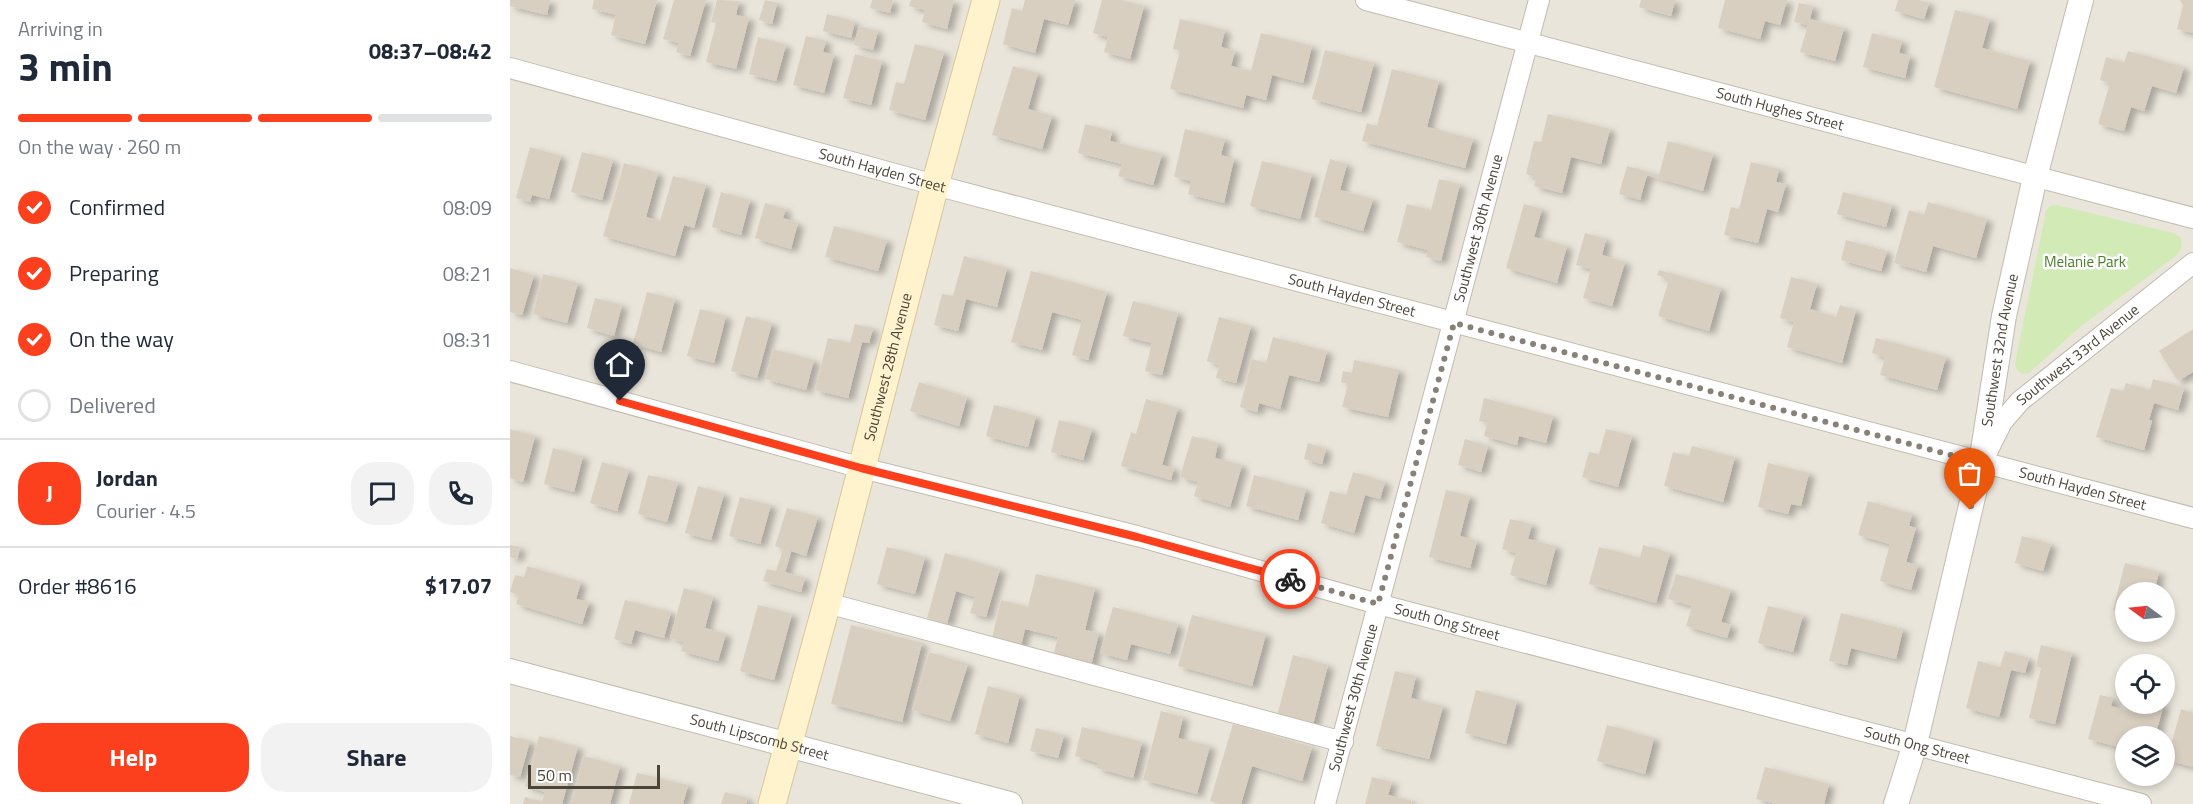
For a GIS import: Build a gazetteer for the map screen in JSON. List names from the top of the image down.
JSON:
{
  "streets": {
    "main road": ["Southwest 28th Avenue"],
    "street": [
      "South Hughes Street",
      "South Hayden Street",
      "Southwest 30th Avenue",
      "Southwest 32nd Avenue",
      "Southwest 33rd Avenue",
      "South Ong Street",
      "South Lipscomb Street"
    ]
  },
  "crossings": [
    ["South Hughes Street", "Southwest 30th Avenue"],
    ["South Hughes Street", "Southwest 32nd Avenue"],
    ["South Hayden Street", "Southwest 30th Avenue"],
    ["South Hayden Street", "Southwest 32nd Avenue"],
    ["South Hayden Street", "Southwest 33rd Avenue"],
    ["South Hayden Street", "Southwest 28th Avenue"],
    ["Southwest 30th Avenue", "South Ong Street"],
    ["Southwest 32nd Avenue", "Southwest 33rd Avenue"],
    ["Southwest 32nd Avenue", "South Ong Street"],
    ["Southwest 28th Avenue", "South Ong Street"],
    ["Southwest 28th Avenue", "South Lipscomb Street"]
  ],
  "parks": ["Melanie Park"],
  "scale_bar": "50 m",
  "north": "left",
  "page": {
    "heading": ["3 min", "Arriving in", "08:37–08:42"],
    "panel": [
      "Jordan",
      "Courier · 4.5",
      "Order #8616",
      "$17.07"
    ],
    "bar": "On the way · 260 m",
    "list": [
      ["Confirmed", "08:09"],
      ["Preparing", "08:21"],
      ["On the way", "08:31"],
      "Delivered"
    ],
    "round": "J",
    "buttons": ["Help", "Share"],
    "scale": "50 m"
  }
}
